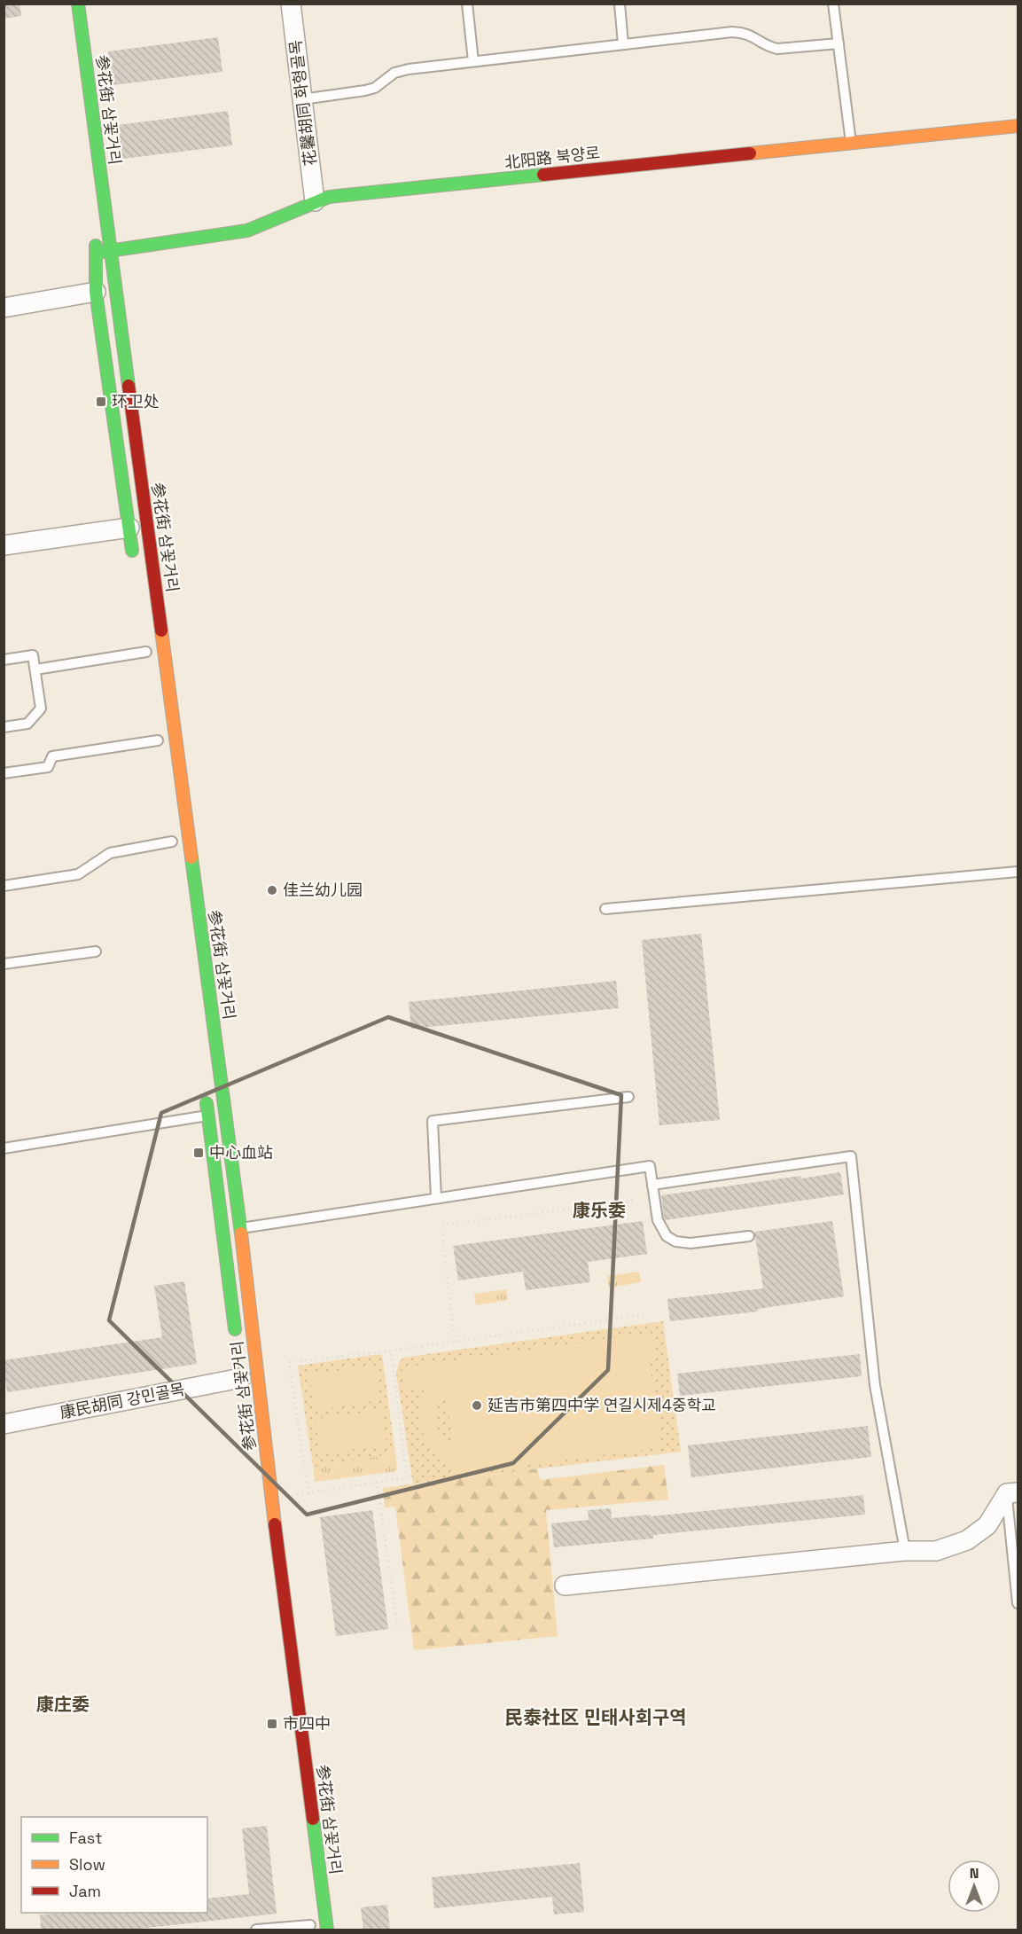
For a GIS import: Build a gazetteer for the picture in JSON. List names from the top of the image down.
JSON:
{
  "streets": {
    "main road": ["参花街 삼꽃거리", "北阳路 북양로"],
    "street": ["花馨胡同 화형골목", "康民胡同 강민골목"]
  },
  "crossings": [
    ["花馨胡同 화형골목", "北阳路 북양로"],
    ["参花街 삼꽃거리", "北阳路 북양로"]
  ],
  "districts": ["康乐委", "康庄委", "民泰社区 민태사회구역"],
  "places": {
    "transit": ["环卫处", "中心血站", "市四中"],
    "other": ["佳兰幼儿园", "延吉市第四中学 연길시제4중학교"]
  },
  "legend": ["Fast", "Slow", "Jam"],
  "north": "top"
}
